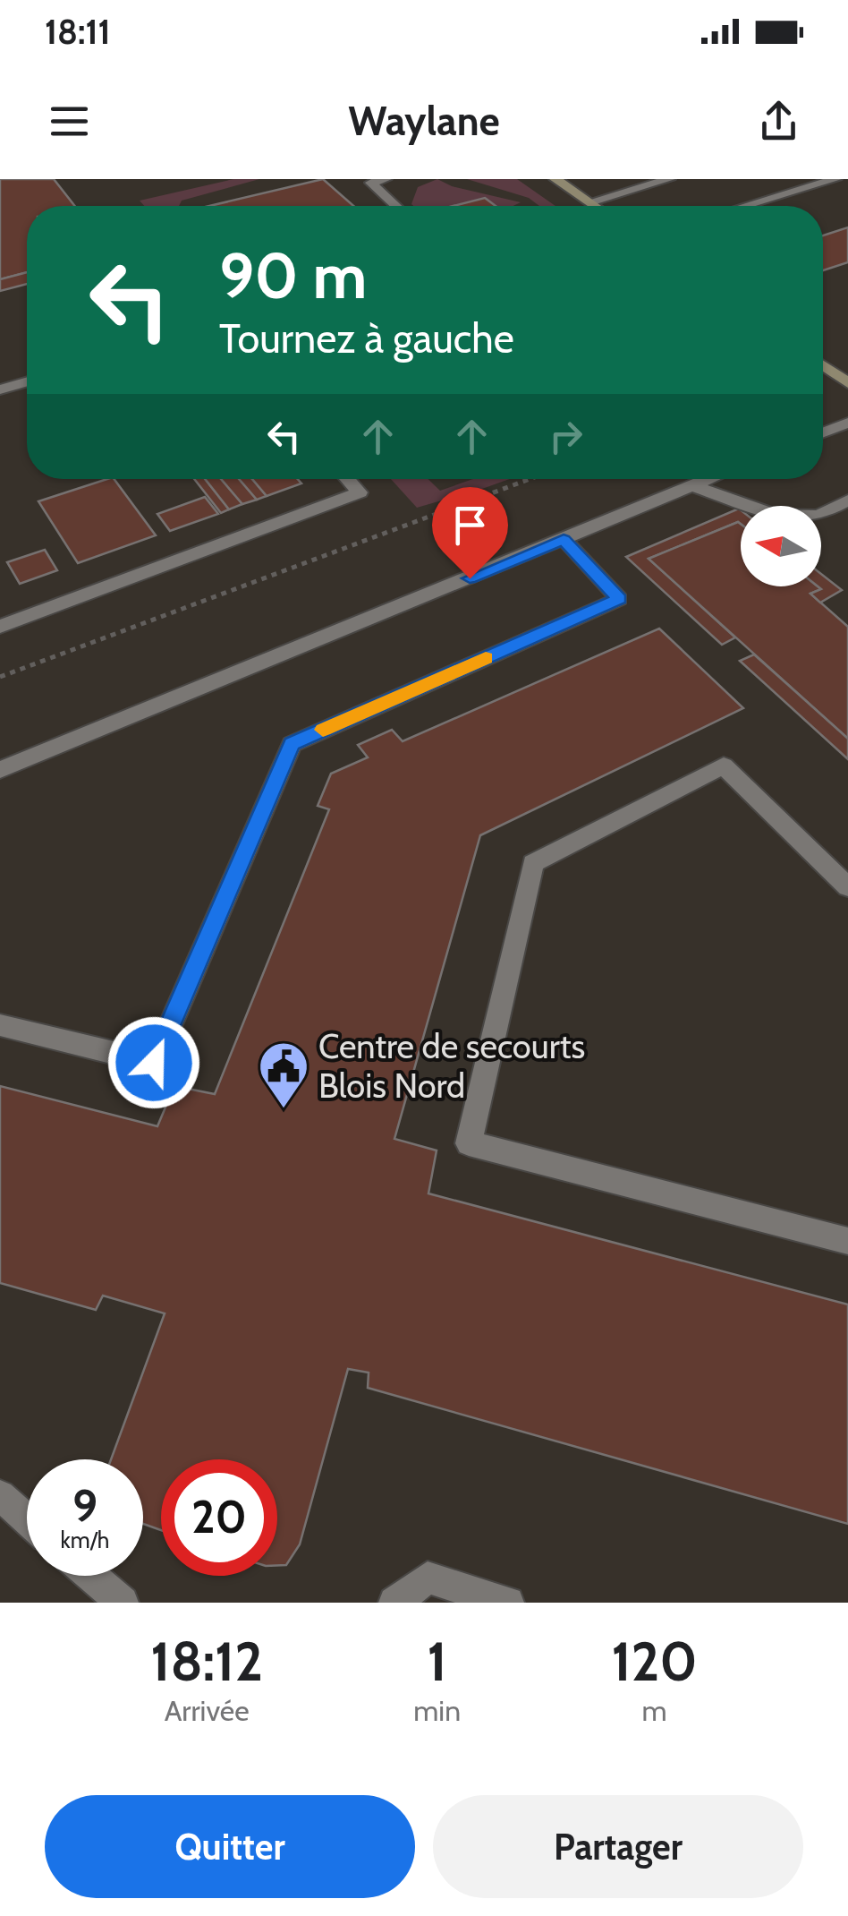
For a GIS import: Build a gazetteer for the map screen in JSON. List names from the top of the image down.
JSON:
{
  "places": {
    "public building": ["Centre de secourts Blois Nord"]
  },
  "north": "left",
  "page": {
    "status": "18:11",
    "header": "Waylane",
    "turn": ["90 m", "Tournez à gauche"],
    "speed": "9 km/h",
    "limit": "20",
    "eta": [
      "18:12",
      "Arrivée",
      "1",
      "min",
      "120",
      "m"
    ],
    "buttons": ["Quitter", "Partager"]
  }
}
